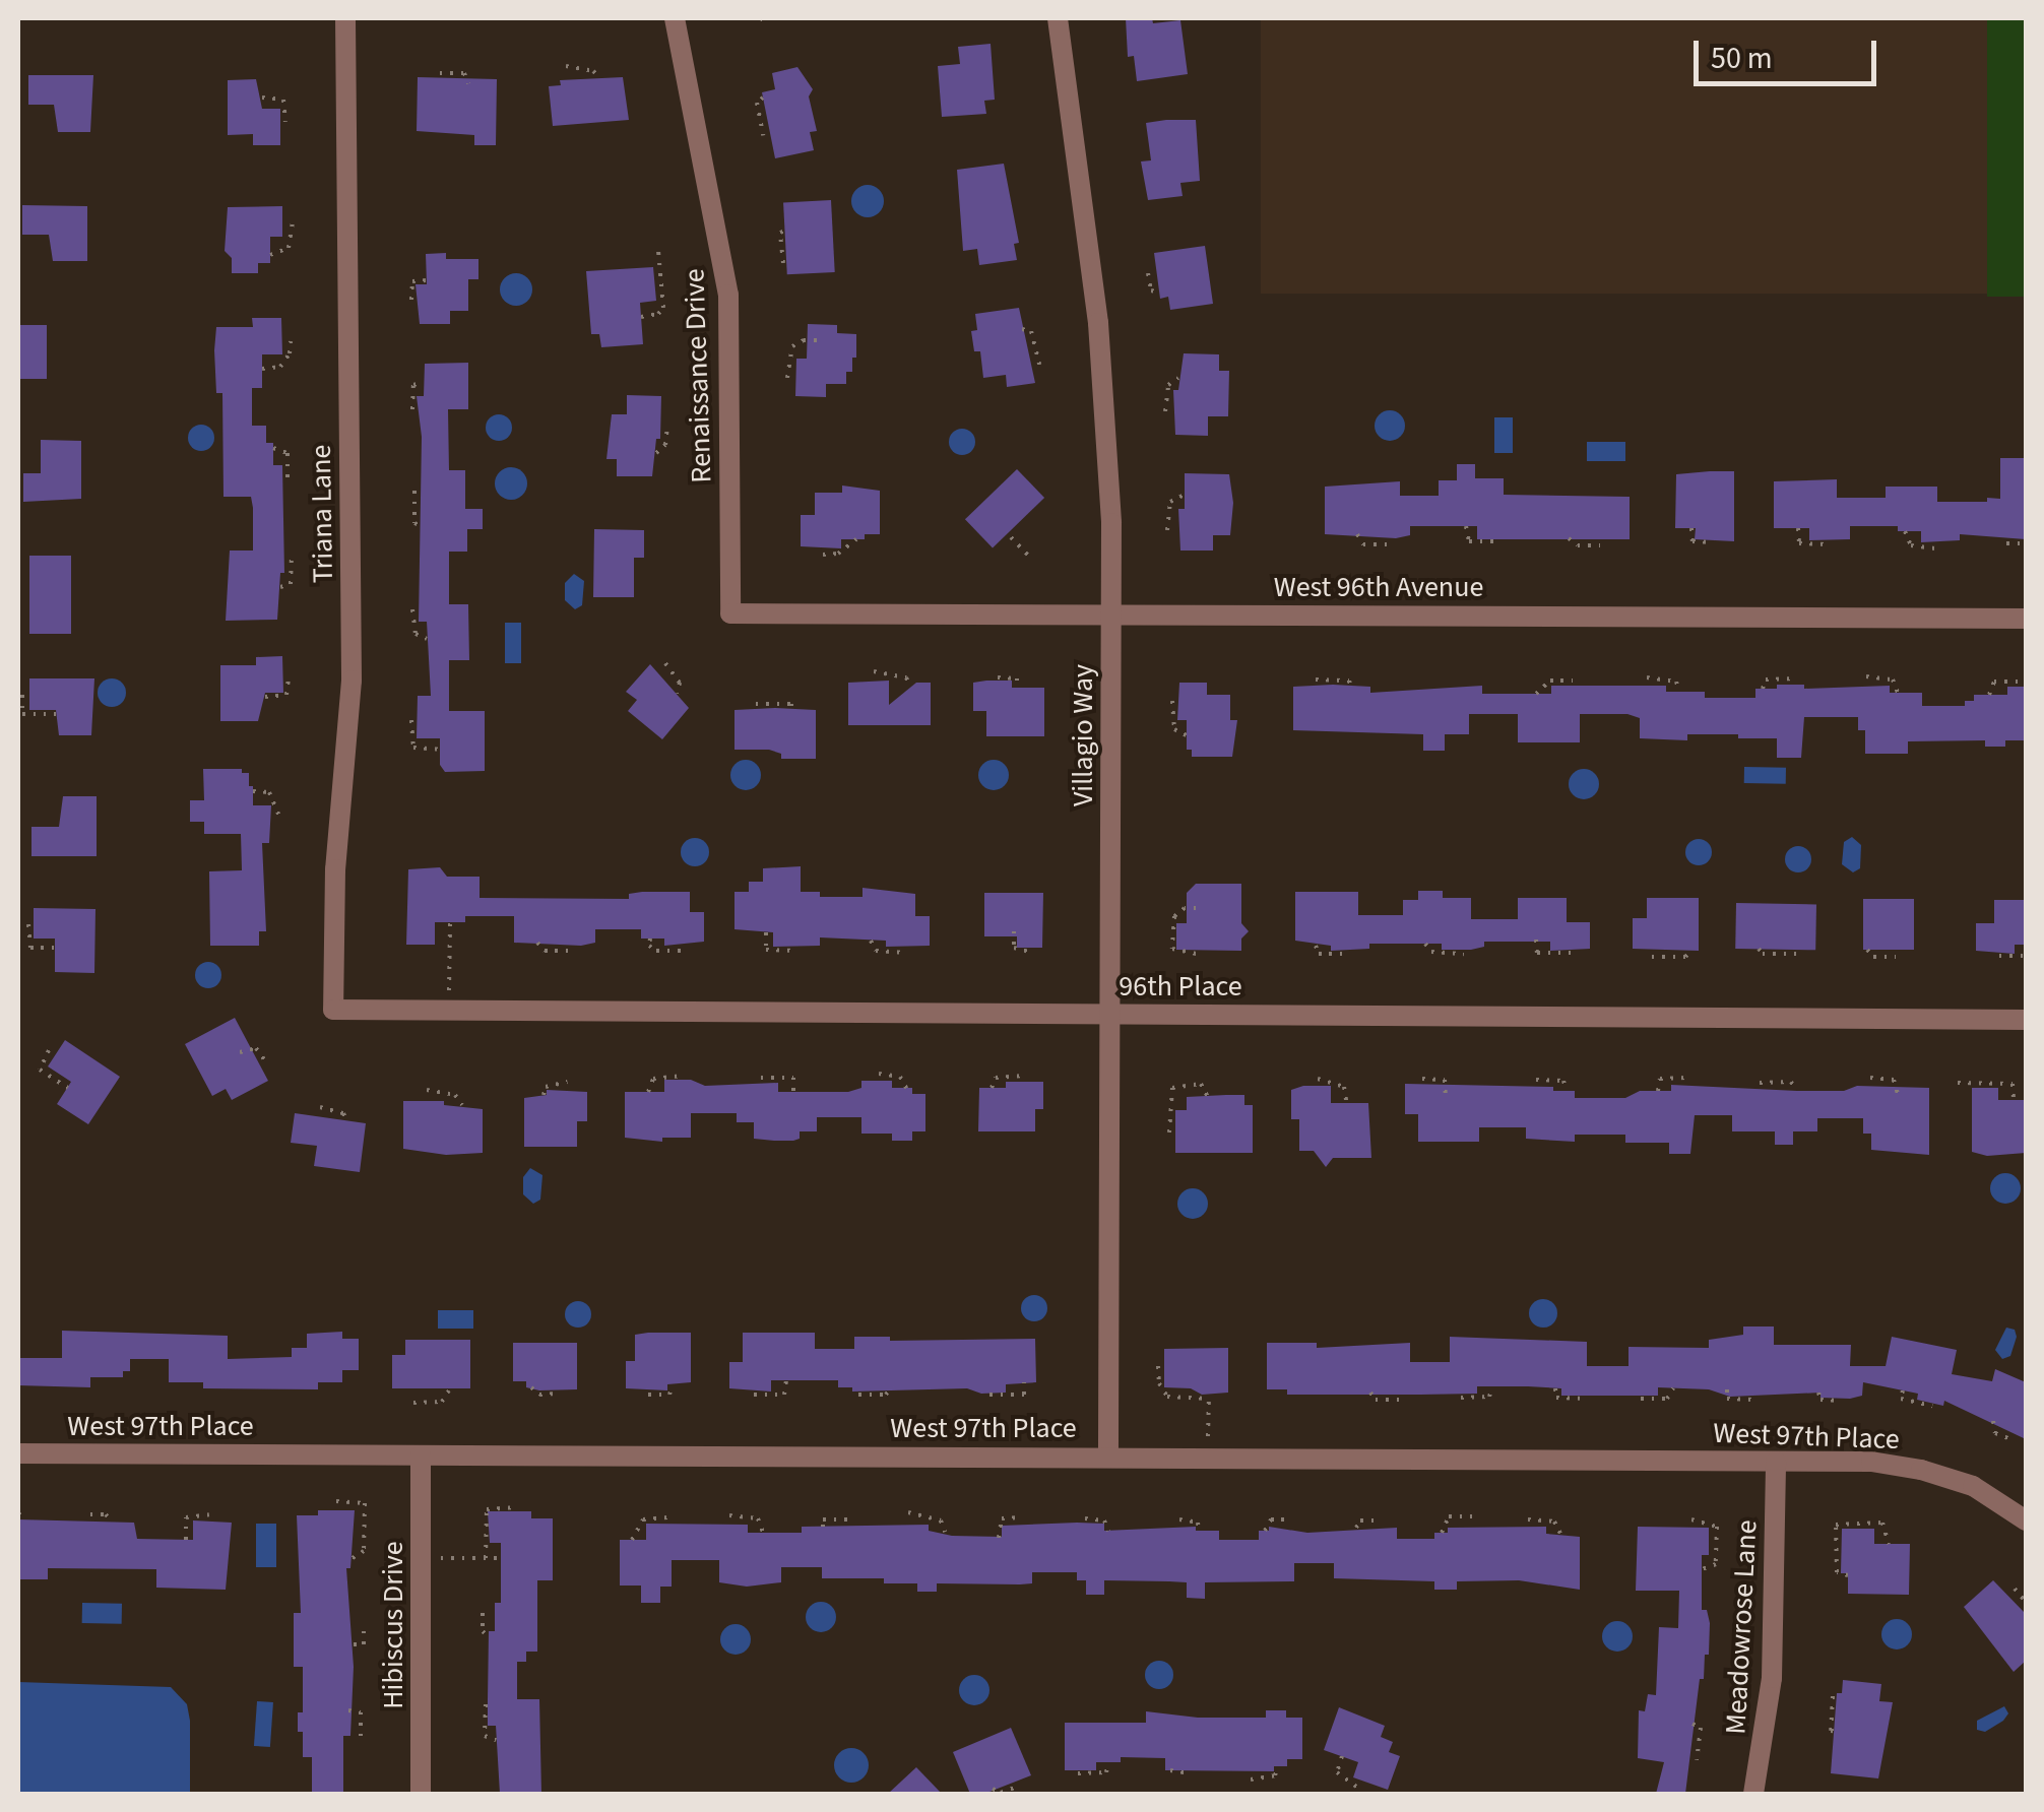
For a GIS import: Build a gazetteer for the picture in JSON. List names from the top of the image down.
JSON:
{
  "streets": {
    "street": [
      "Renaissance Drive",
      "Triana Lane",
      "West 96th Avenue",
      "Villagio Way",
      "96th Place",
      "West 97th Place",
      "Hibiscus Drive",
      "Meadowrose Lane"
    ]
  },
  "crossings": [
    ["Renaissance Drive", "West 96th Avenue"],
    ["Triana Lane", "96th Place"],
    ["West 96th Avenue", "Villagio Way"],
    ["Villagio Way", "96th Place"],
    ["Villagio Way", "West 97th Place"],
    ["West 97th Place", "Hibiscus Drive"],
    ["West 97th Place", "Meadowrose Lane"]
  ],
  "scale_bar": "50 m"
}
